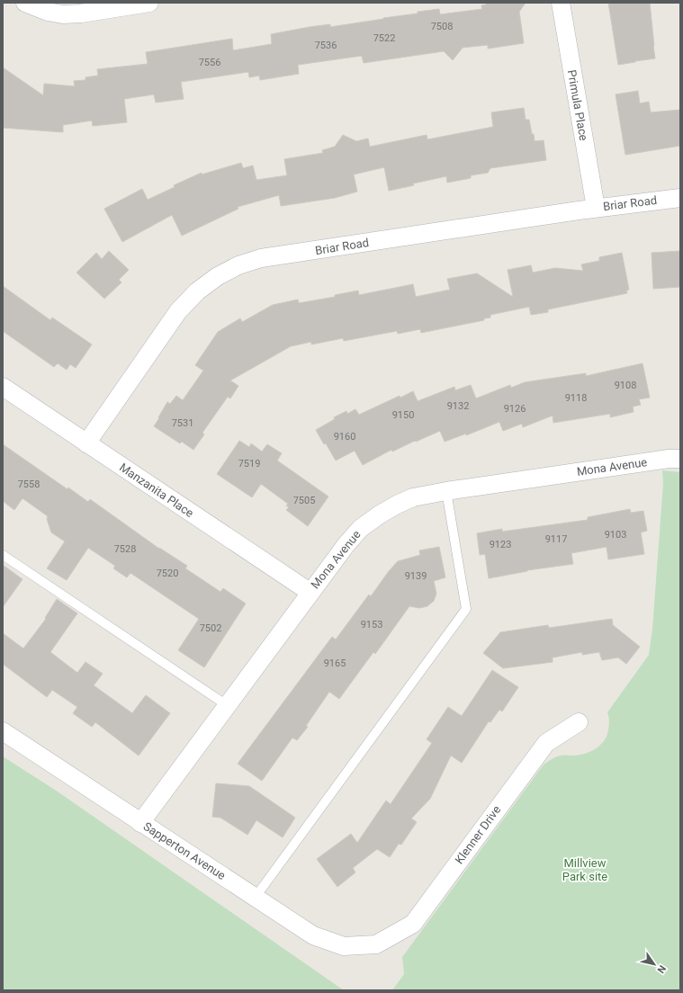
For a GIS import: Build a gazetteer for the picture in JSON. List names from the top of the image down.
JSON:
{
  "streets": {
    "street": [
      "Primula Place",
      "Briar Road",
      "Mona Avenue",
      "Manzanita Place",
      "Klenner Drive",
      "Sapperton Avenue"
    ]
  },
  "crossings": [
    ["Primula Place", "Briar Road"],
    ["Briar Road", "Manzanita Place"],
    ["Mona Avenue", "Manzanita Place"],
    ["Mona Avenue", "Sapperton Avenue"],
    ["Klenner Drive", "Sapperton Avenue"]
  ],
  "parks": ["Millview Park site"],
  "house_numbers": [
    "7508",
    "7522",
    "7536",
    "7556",
    "9108",
    "9118",
    "9132",
    "9126",
    "9150",
    "7531",
    "9160",
    "7519",
    "7558",
    "7505",
    "9103",
    "9117",
    "9123",
    "7528",
    "7520",
    "9139",
    "9153",
    "7502",
    "9165"
  ],
  "north": "bottom right"
}
